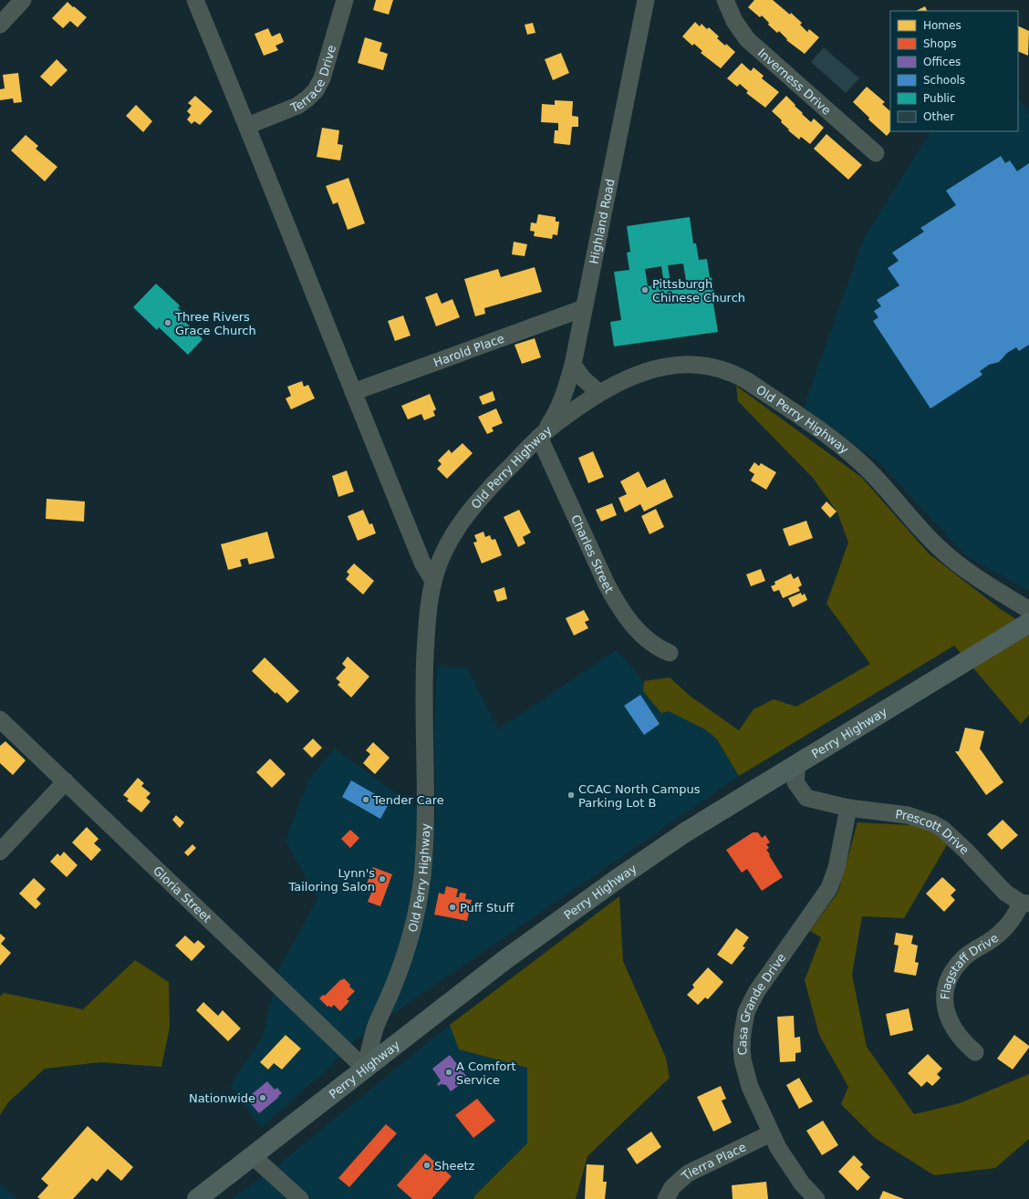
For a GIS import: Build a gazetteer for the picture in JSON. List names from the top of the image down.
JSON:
{
  "streets": {
    "main road": ["Perry Highway"],
    "street": [
      "Terrace Drive",
      "Inverness Drive",
      "Highland Road",
      "Harold Place",
      "Old Perry Highway",
      "Charles Street",
      "Prescott Drive",
      "Gloria Street",
      "Flagstaff Drive",
      "Casa Grande Drive",
      "Tierra Place"
    ]
  },
  "crossings": [
    ["Highland Road", "Harold Place"],
    ["Highland Road", "Old Perry Highway"],
    ["Highland Road", "Charles Street"],
    ["Old Perry Highway", "Charles Street"],
    ["Old Perry Highway", "Perry Highway"],
    ["Old Perry Highway", "Gloria Street"],
    ["Perry Highway", "Prescott Drive"],
    ["Perry Highway", "Gloria Street"],
    ["Prescott Drive", "Flagstaff Drive"],
    ["Prescott Drive", "Casa Grande Drive"],
    ["Casa Grande Drive", "Tierra Place"]
  ],
  "places": [
    "Pittsburgh Chinese Church",
    "Three Rivers Grace Church",
    "CCAC North Campus Parking Lot B",
    "Tender Care",
    "Lynn's Tailoring Salon",
    "Puff Stuff",
    "A Comfort Service",
    "Nationwide",
    "Sheetz"
  ],
  "legend": [
    "Homes",
    "Shops",
    "Offices",
    "Schools",
    "Public",
    "Other"
  ]
}
